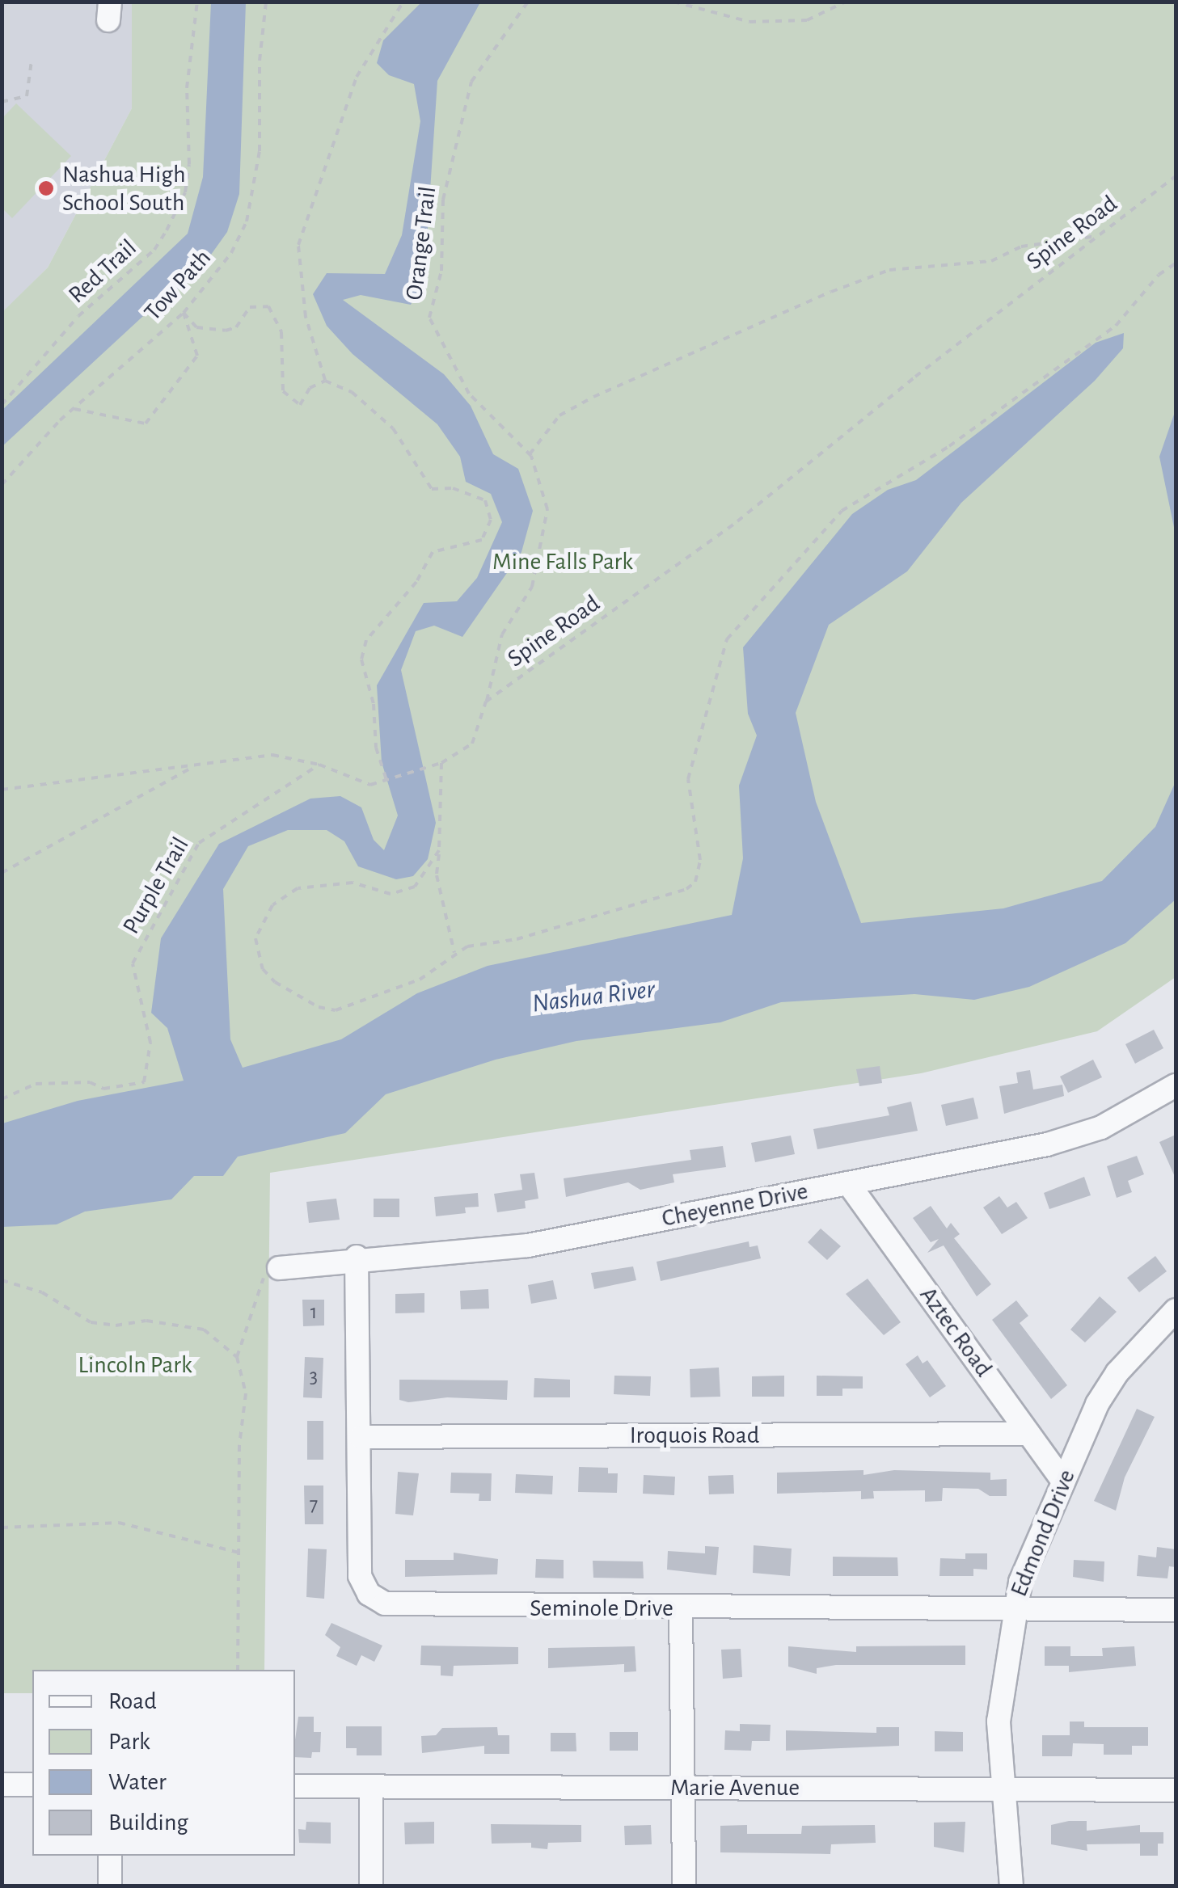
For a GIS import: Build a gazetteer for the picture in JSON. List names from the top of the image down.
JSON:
{
  "streets": {
    "street": [
      "Cheyenne Drive",
      "Aztec Road",
      "Iroquois Road",
      "Edmond Drive",
      "Seminole Drive",
      "Marie Avenue"
    ],
    "path": [
      "Spine Road",
      "Orange Trail",
      "Red Trail",
      "Tow Path",
      "Purple Trail"
    ]
  },
  "crossings": [
    ["Spine Road", "Orange Trail"],
    ["Cheyenne Drive", "Aztec Road"],
    ["Cheyenne Drive", "Seminole Drive"],
    ["Aztec Road", "Iroquois Road"],
    ["Aztec Road", "Edmond Drive"],
    ["Iroquois Road", "Seminole Drive"],
    ["Edmond Drive", "Seminole Drive"],
    ["Edmond Drive", "Marie Avenue"]
  ],
  "water": ["Nashua River"],
  "parks": ["Mine Falls Park", "Lincoln Park"],
  "places": ["Nashua High School South"],
  "house_numbers": ["1", "3", "7"],
  "legend": [
    "Road",
    "Park",
    "Water",
    "Building"
  ]
}
